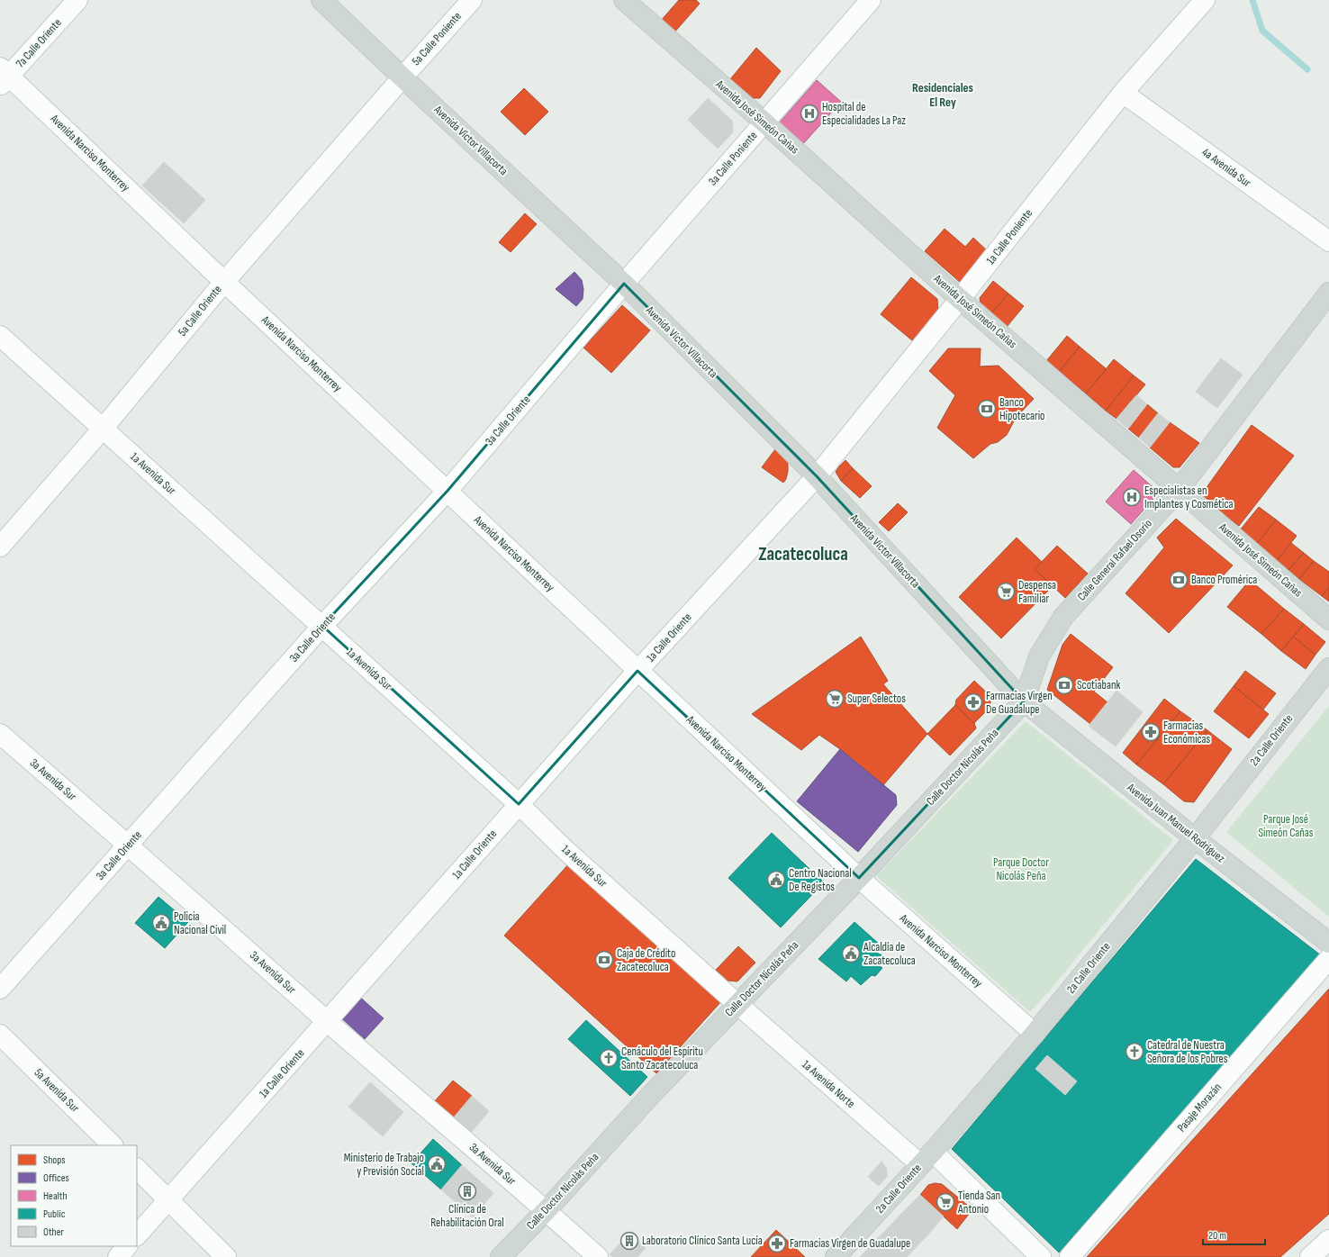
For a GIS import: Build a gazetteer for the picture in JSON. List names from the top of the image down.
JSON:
{
  "streets": {
    "main road": [
      "Avenida José Simeón Cañas",
      "Avenida Víctor Villacorta",
      "Calle General Rafael Osorio",
      "2a Calle Oriente",
      "Calle Doctor Nicolás Peña",
      "Avenida Juan Manuel Rodríguez"
    ],
    "street": [
      "5a Calle Poniente",
      "7a Calle Oriente",
      "Avenida Narciso Monterrey",
      "3a Calle Poniente",
      "4a Avenida Sur",
      "1a Calle Poniente",
      "5a Calle Oriente",
      "3a Calle Oriente",
      "1a Avenida Sur",
      "1a Calle Oriente",
      "3a Avenida Sur",
      "1a Avenida Norte",
      "5a Avenida Sur",
      "Pasaje Morazán"
    ]
  },
  "crossings": [
    ["5a Calle Poniente", "Avenida Víctor Villacorta"],
    ["5a Calle Poniente", "5a Calle Oriente"],
    ["7a Calle Oriente", "Avenida Narciso Monterrey"],
    ["Avenida José Simeón Cañas", "3a Calle Poniente"],
    ["Avenida José Simeón Cañas", "1a Calle Poniente"],
    ["Avenida José Simeón Cañas", "Calle General Rafael Osorio"],
    ["Avenida Víctor Villacorta", "3a Calle Poniente"],
    ["Avenida Víctor Villacorta", "1a Calle Poniente"],
    ["Avenida Víctor Villacorta", "5a Calle Oriente"],
    ["Avenida Víctor Villacorta", "3a Calle Oriente"],
    ["Avenida Víctor Villacorta", "Calle General Rafael Osorio"],
    ["Avenida Víctor Villacorta", "1a Calle Oriente"],
    ["Avenida Víctor Villacorta", "Calle Doctor Nicolás Peña"],
    ["Avenida Víctor Villacorta", "Avenida Juan Manuel Rodríguez"],
    ["Avenida Narciso Monterrey", "5a Calle Oriente"],
    ["Avenida Narciso Monterrey", "3a Calle Oriente"],
    ["Avenida Narciso Monterrey", "1a Calle Oriente"],
    ["Avenida Narciso Monterrey", "2a Calle Oriente"],
    ["Avenida Narciso Monterrey", "Calle Doctor Nicolás Peña"],
    ["3a Calle Poniente", "3a Calle Oriente"],
    ["4a Avenida Sur", "1a Calle Poniente"],
    ["1a Calle Poniente", "1a Calle Oriente"],
    ["5a Calle Oriente", "1a Avenida Sur"],
    ["3a Calle Oriente", "1a Avenida Sur"],
    ["3a Calle Oriente", "3a Avenida Sur"],
    ["1a Avenida Sur", "1a Calle Oriente"],
    ["1a Avenida Sur", "Calle Doctor Nicolás Peña"],
    ["1a Avenida Sur", "1a Avenida Norte"],
    ["Calle General Rafael Osorio", "Calle Doctor Nicolás Peña"],
    ["Calle General Rafael Osorio", "Avenida Juan Manuel Rodríguez"],
    ["1a Calle Oriente", "3a Avenida Sur"],
    ["2a Calle Oriente", "Avenida Juan Manuel Rodríguez"],
    ["2a Calle Oriente", "1a Avenida Norte"],
    ["Calle Doctor Nicolás Peña", "3a Avenida Sur"],
    ["Calle Doctor Nicolás Peña", "Avenida Juan Manuel Rodríguez"],
    ["Calle Doctor Nicolás Peña", "1a Avenida Norte"]
  ],
  "districts": ["Residenciales El Rey", "Zacatecoluca"],
  "parks": ["Parque José Simeón Cañas", "Parque Doctor Nicolás Peña"],
  "places": {
    "hospital": ["Hospital de Especialidades La Paz", "Especialistas en Implantes y Cosmética"],
    "bank": [
      "Banco Hipotecario",
      "Banco Promérica",
      "Scotiabank",
      "Caja de Crédito Zacatecoluca"
    ],
    "supermarket": ["Despensa Familiar", "Super Selectos", "Tienda San Antonio"],
    "pharmacy": ["Farmacias Virgen De Guadalupe", "Farmacias Económicas", "Farmacias Virgen de Guadalupe"],
    "public building": [
      "Centro Nacional De Registos",
      "Policia Nacional Civil",
      "Alcaldía de Zacatecoluca",
      "Ministerio de Trabajo y Previsión Social"
    ],
    "church": ["Catedral de Nuestra Señora de los Pobres", "Cenáculo del Espíritu Santo Zacatecoluca"],
    "building": ["Clínica de Rehabilitación Oral", "Laboratorio Clínico Santa Lucía"]
  },
  "legend": [
    "Shops",
    "Offices",
    "Health",
    "Public",
    "Other"
  ],
  "scale_bar": "20 m"
}
